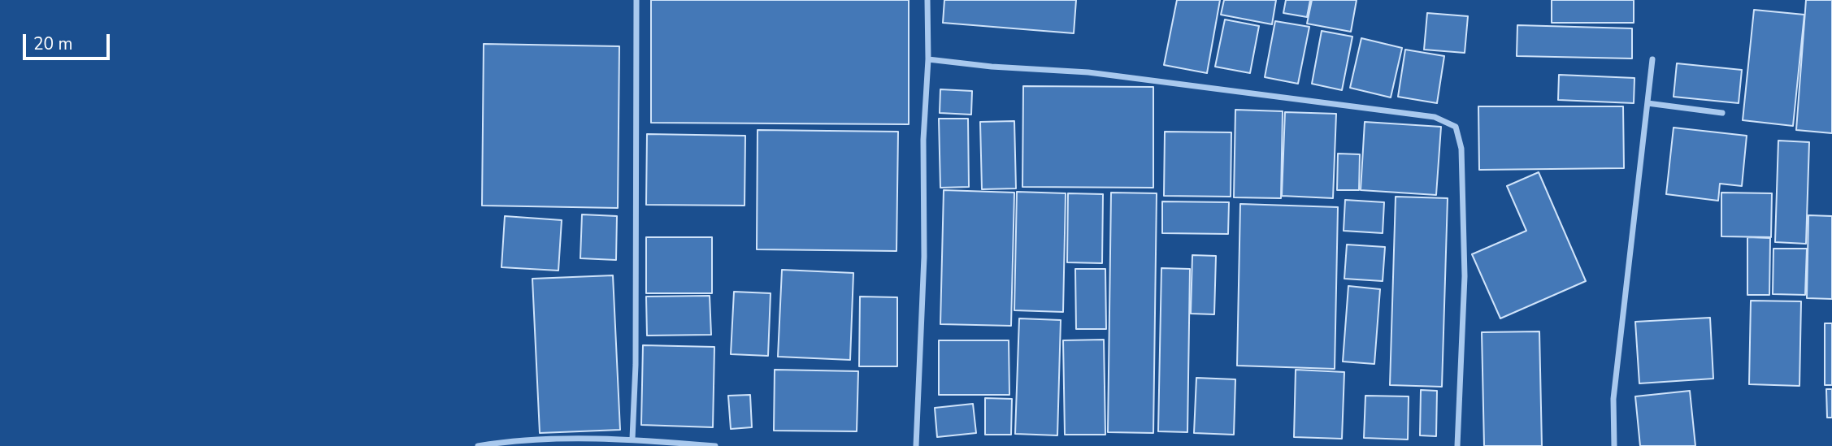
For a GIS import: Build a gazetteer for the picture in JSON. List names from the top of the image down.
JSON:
{
  "scale_bar": "20 m"
}
